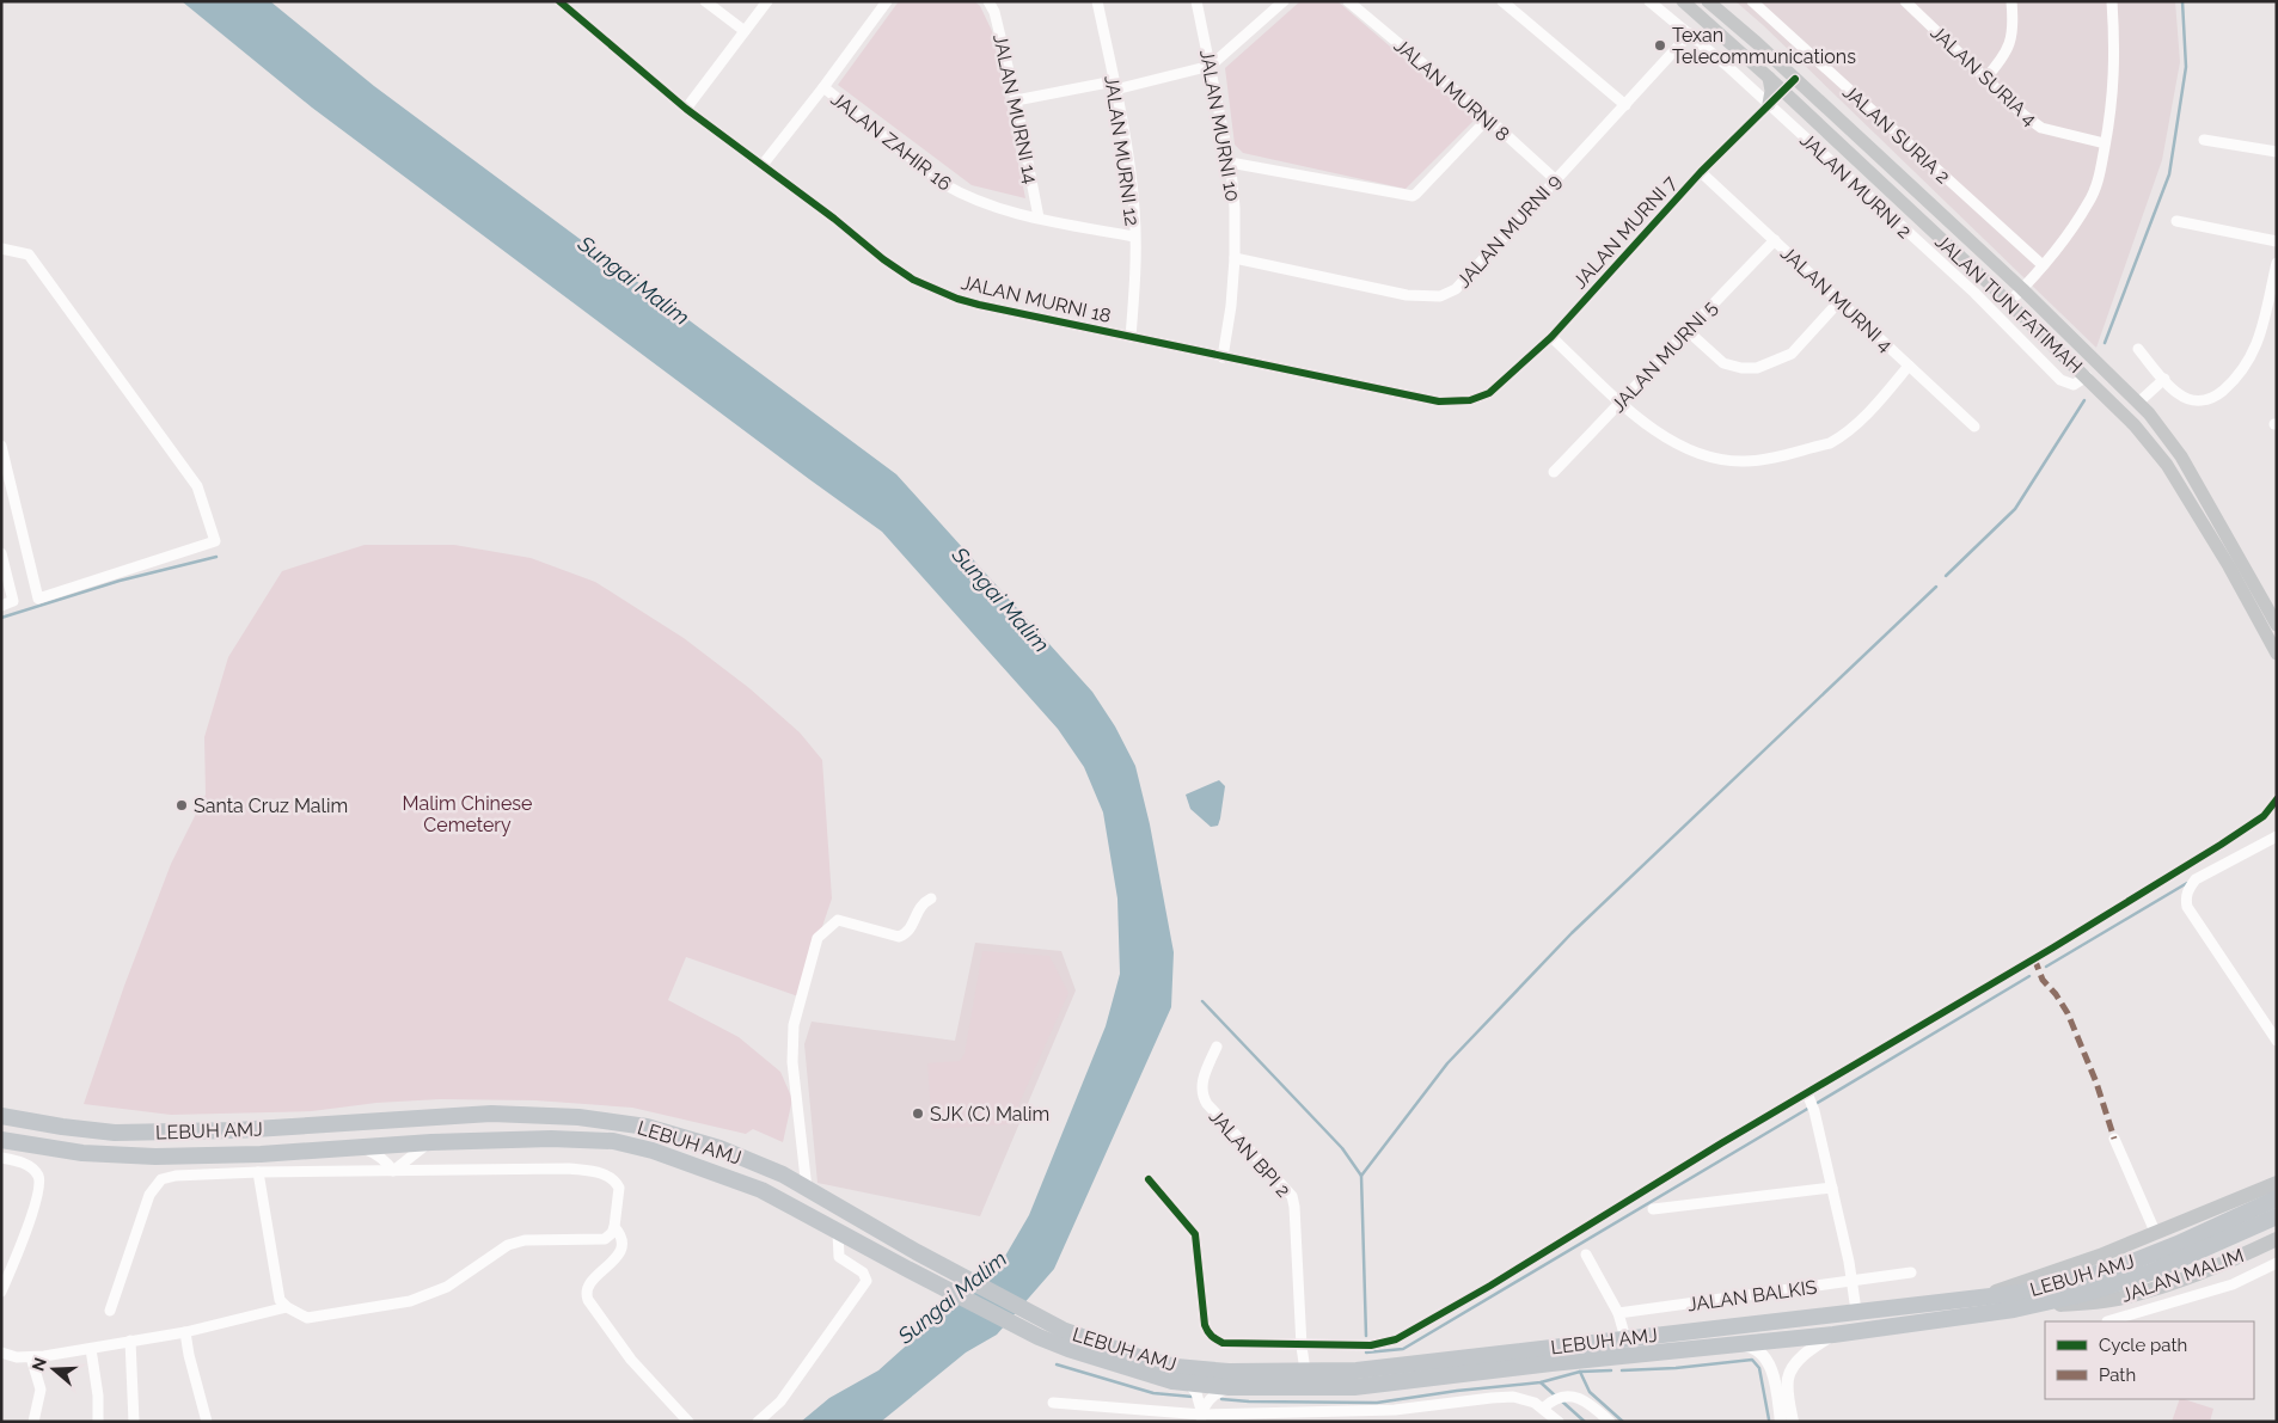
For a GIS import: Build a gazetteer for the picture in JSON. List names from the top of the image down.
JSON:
{
  "streets": {
    "highway": ["LEBUH AMJ"],
    "main road": ["JALAN TUN FATIMAH", "JALAN MALIM"],
    "street": [
      "JALAN SURIA 4",
      "JALAN MURNI 8",
      "JALAN MURNI 14",
      "JALAN MURNI 10",
      "JALAN SURIA 2",
      "JALAN ZAHIR 16",
      "JALAN MURNI 12",
      "JALAN MURNI 2",
      "JALAN MURNI 9",
      "JALAN MURNI 7",
      "JALAN MURNI 18",
      "JALAN MURNI 4",
      "JALAN MURNI 5",
      "JALAN BPI 2",
      "JALAN BALKIS"
    ]
  },
  "crossings": [
    ["JALAN MURNI 8", "JALAN MURNI 9"],
    ["JALAN MURNI 14", "JALAN ZAHIR 16"],
    ["JALAN MURNI 10", "JALAN MURNI 9"],
    ["JALAN MURNI 10", "JALAN MURNI 18"],
    ["JALAN ZAHIR 16", "JALAN MURNI 12"],
    ["JALAN MURNI 12", "JALAN MURNI 18"],
    ["JALAN MURNI 2", "JALAN MURNI 9"],
    ["JALAN MURNI 2", "JALAN MURNI 7"],
    ["JALAN MURNI 2", "JALAN TUN FATIMAH"],
    ["JALAN MURNI 7", "JALAN MURNI 18"],
    ["JALAN MURNI 7", "JALAN MURNI 4"],
    ["JALAN MURNI 7", "JALAN TUN FATIMAH"],
    ["JALAN MURNI 4", "JALAN MURNI 5"],
    ["LEBUH AMJ", "JALAN BPI 2"],
    ["LEBUH AMJ", "JALAN MALIM"]
  ],
  "water": ["Sungai Malim"],
  "parks": ["Malim Chinese Cemetery"],
  "places": ["Texan Telecommunications", "Santa Cruz Malim", "SJK (C) Malim"],
  "legend": ["Cycle path", "Path"],
  "north": "left"
}
